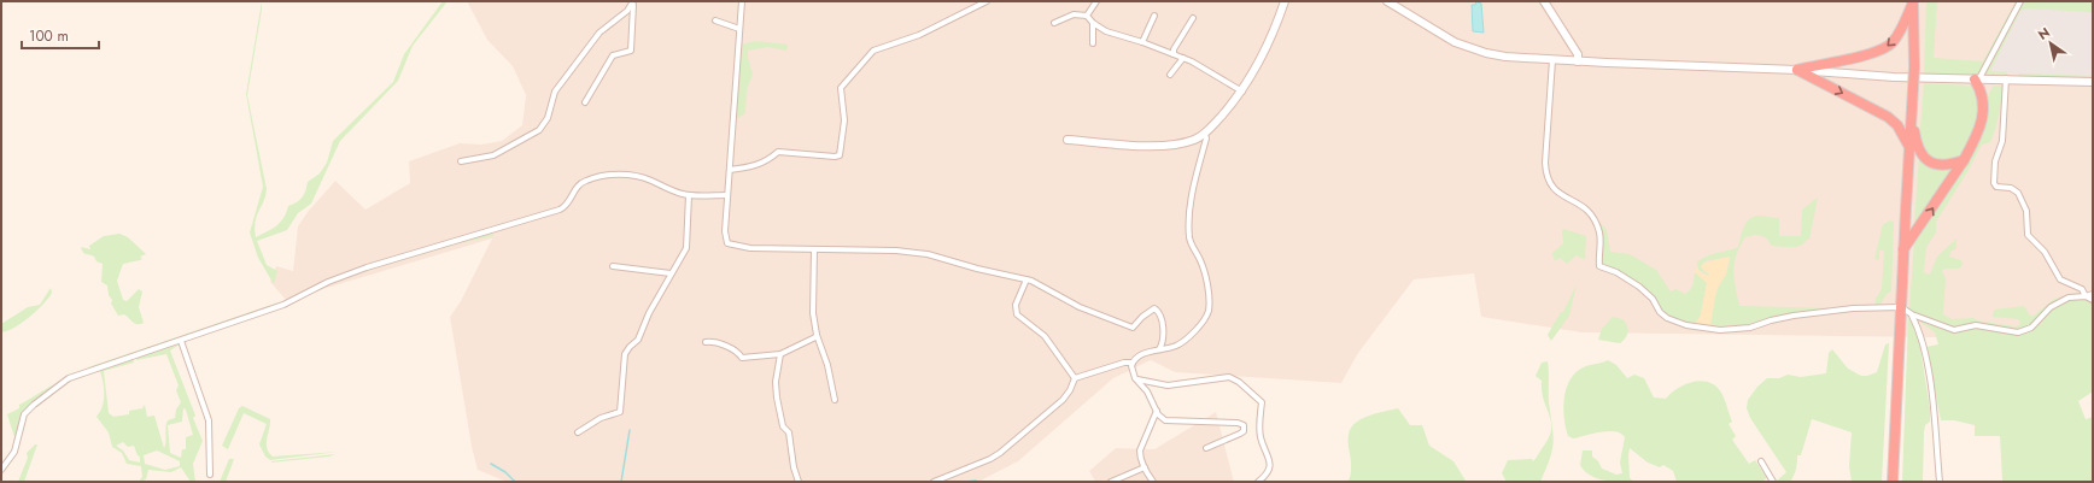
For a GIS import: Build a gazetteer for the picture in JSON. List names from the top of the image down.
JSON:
{
  "scale_bar": "100 m",
  "north": "top left"
}
